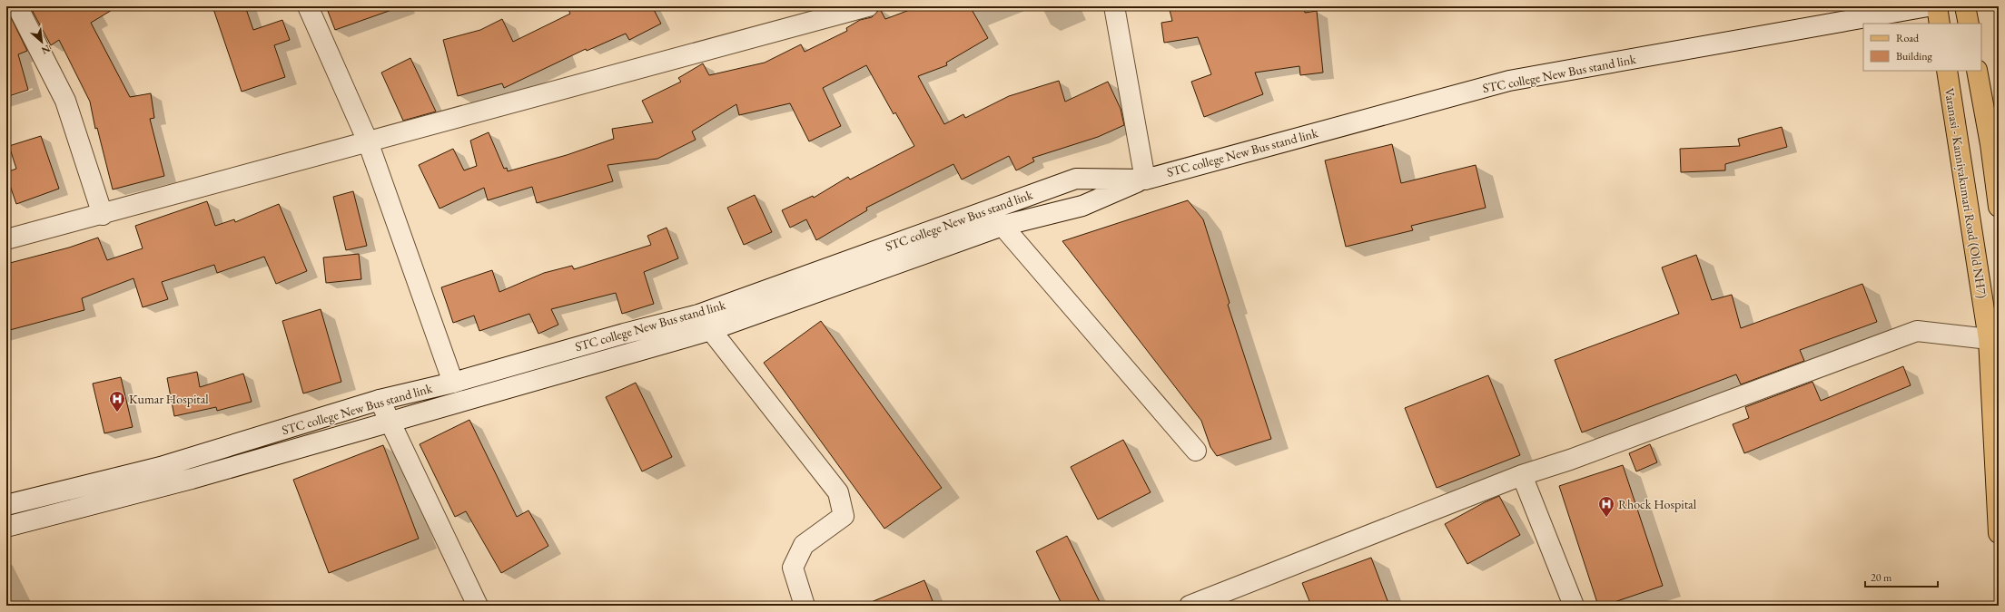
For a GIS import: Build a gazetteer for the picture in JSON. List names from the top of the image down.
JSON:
{
  "streets": {
    "main road": ["Varanasi - Kanniyakumari Road (Old NH7)"],
    "street": ["STC college New Bus stand link"]
  },
  "places": {
    "hospital": ["Kumar Hospital", "Rhock Hospital"]
  },
  "legend": ["Road", "Building"],
  "scale_bar": "20 m",
  "north": "bottom right"
}
